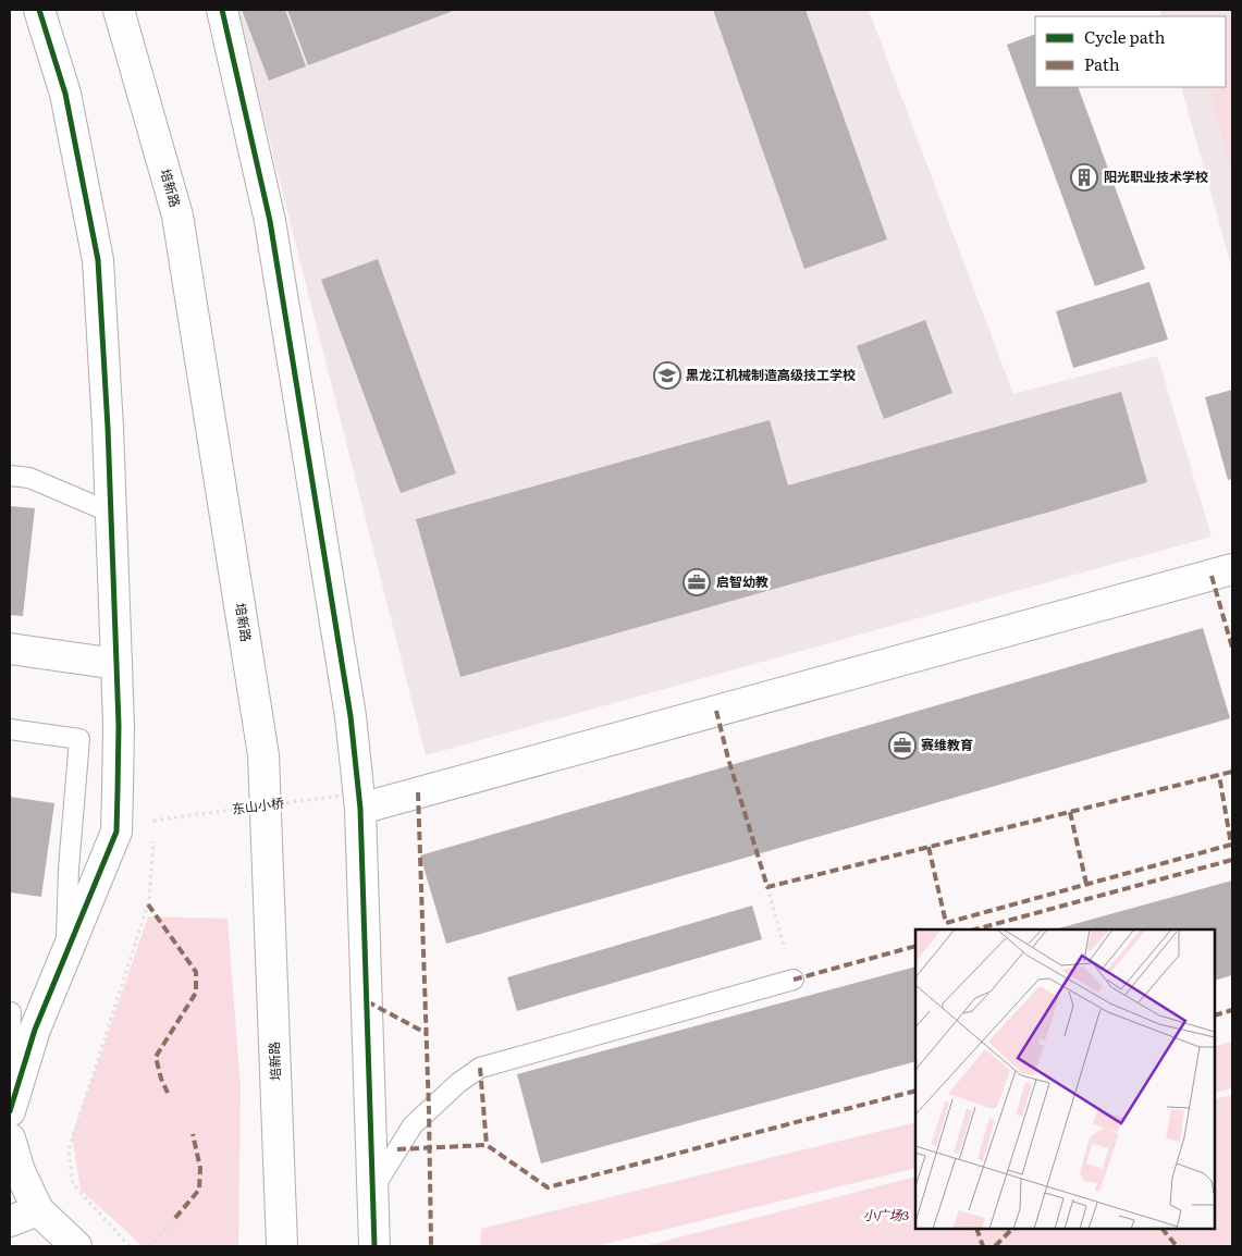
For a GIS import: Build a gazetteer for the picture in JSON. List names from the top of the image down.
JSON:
{
  "streets": {
    "street": ["培新路"],
    "path": ["东山小桥"]
  },
  "parks": ["小广场3"],
  "places": {
    "building": ["阳光职业技术学校"],
    "school or university": ["黑龙江机械制造高级技工学校"],
    "office": ["启智幼教", "赛维教育"]
  },
  "legend": ["Cycle path", "Path"]
}
